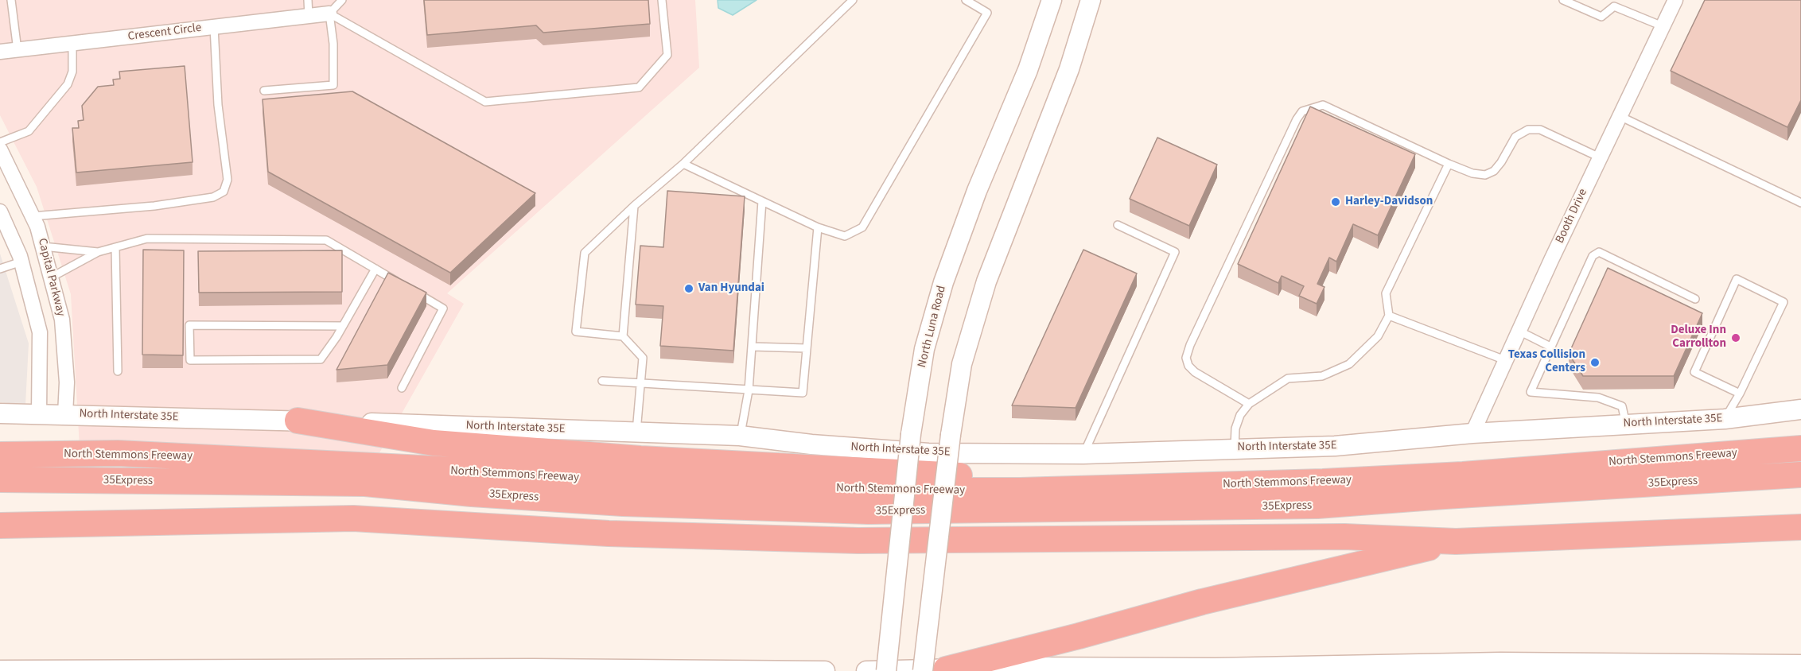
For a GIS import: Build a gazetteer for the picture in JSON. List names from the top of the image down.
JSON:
{
  "streets": {
    "highway": ["North Stemmons Freeway", "35Express"],
    "main road": ["North Luna Road", "North Interstate 35E"],
    "street": ["Crescent Circle", "Booth Drive", "Capital Parkway"]
  },
  "crossings": [
    ["Booth Drive", "North Interstate 35E"],
    ["Capital Parkway", "North Interstate 35E"]
  ],
  "places": [
    "Harley-Davidson",
    "Van Hyundai",
    "Deluxe Inn Carrollton",
    "Texas Collision Centers"
  ]
}
